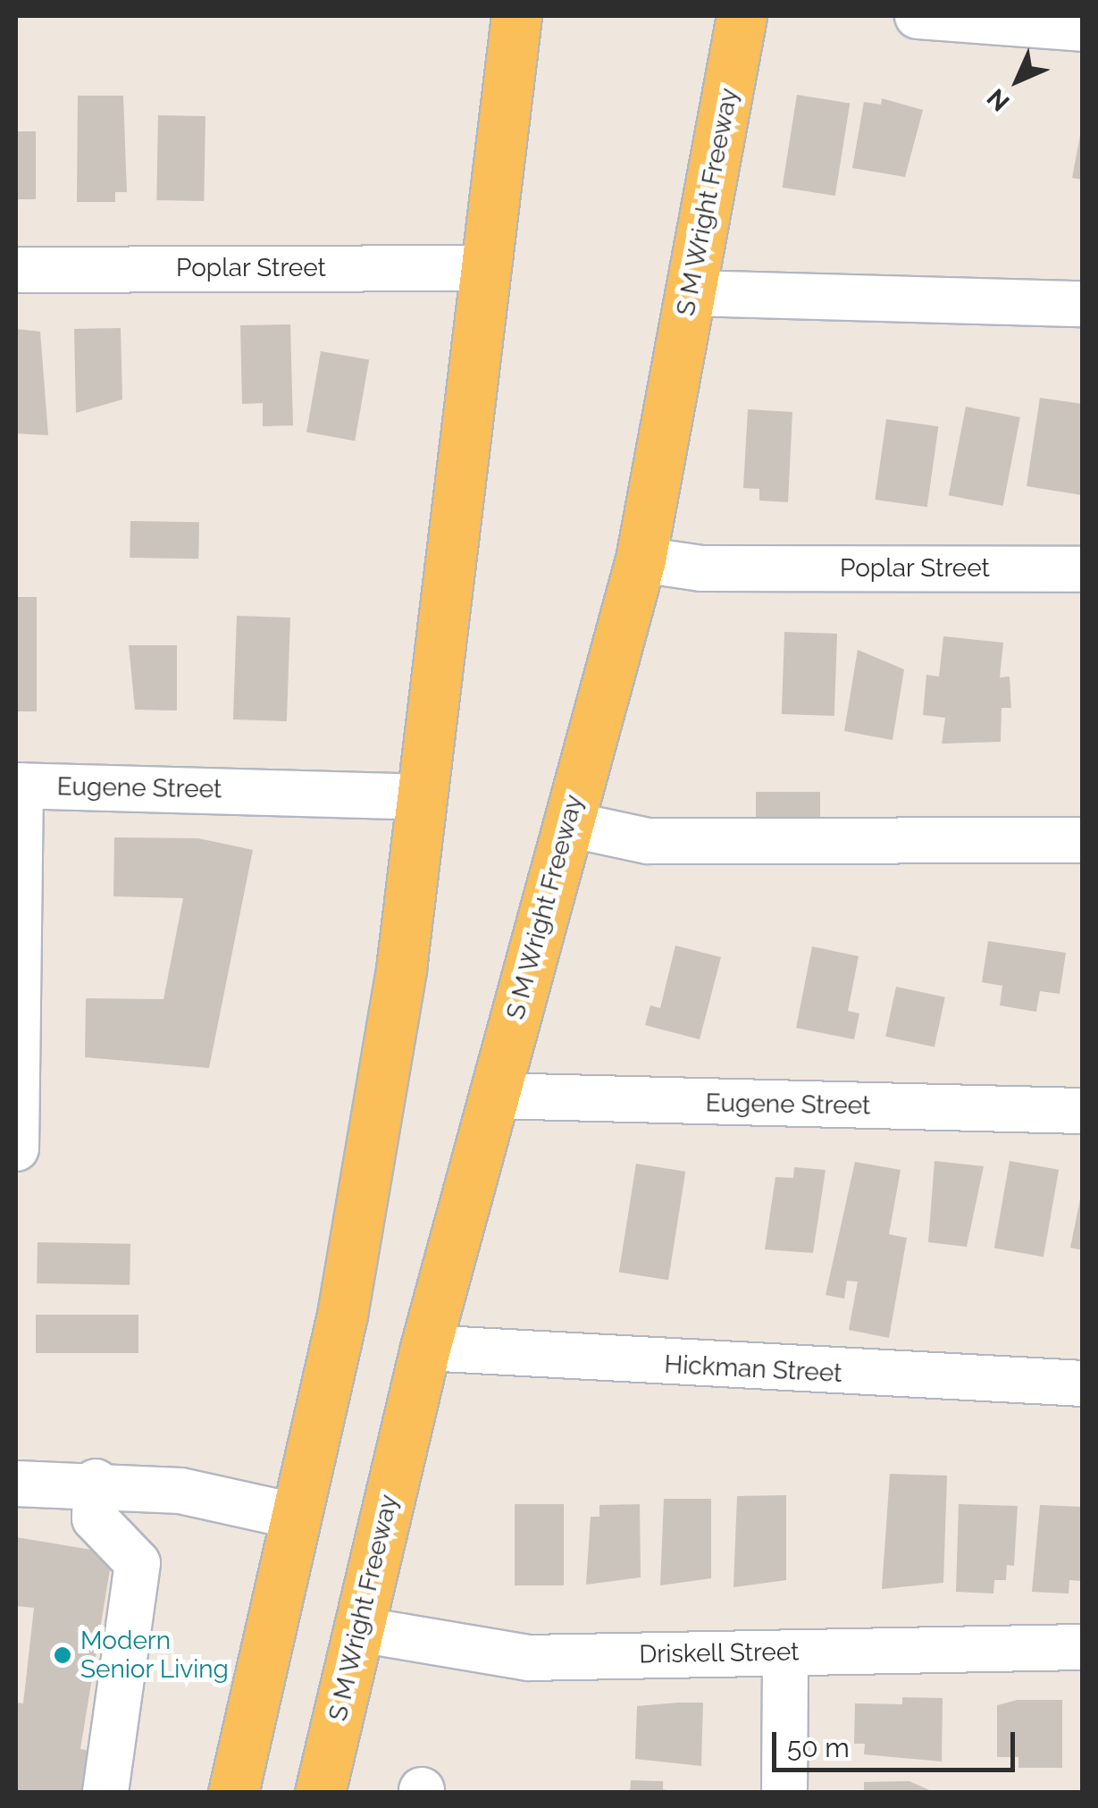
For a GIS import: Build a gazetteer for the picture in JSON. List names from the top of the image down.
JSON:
{
  "streets": {
    "main road": ["S M Wright Freeway"],
    "street": [
      "Poplar Street",
      "Eugene Street",
      "Hickman Street",
      "Driskell Street"
    ]
  },
  "crossings": [
    ["S M Wright Freeway", "Poplar Street"],
    ["S M Wright Freeway", "Eugene Street"],
    ["S M Wright Freeway", "Hickman Street"],
    ["S M Wright Freeway", "Driskell Street"]
  ],
  "places": ["Modern Senior Living"],
  "scale_bar": "50 m",
  "north": "bottom left"
}
